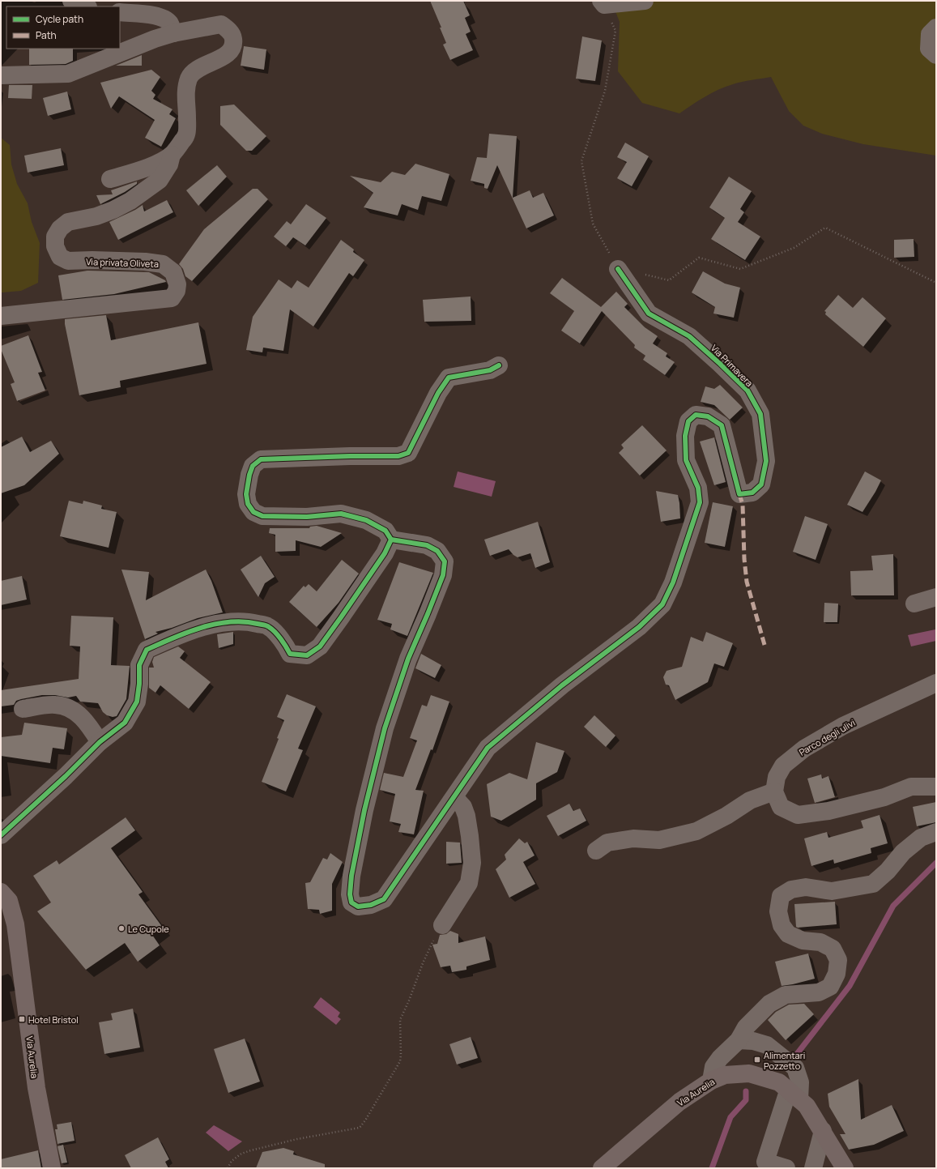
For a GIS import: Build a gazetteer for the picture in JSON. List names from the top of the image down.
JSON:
{
  "streets": {
    "main road": ["Via Aurelia"],
    "street": ["Via privata Oliveta", "Via Primavera", "Parco degli ulivi"]
  },
  "places": {
    "other": ["Le Cupole"],
    "transit": ["Hotel Bristol", "Alimentari Pozzetto"]
  },
  "legend": ["Cycle path", "Path"]
}
